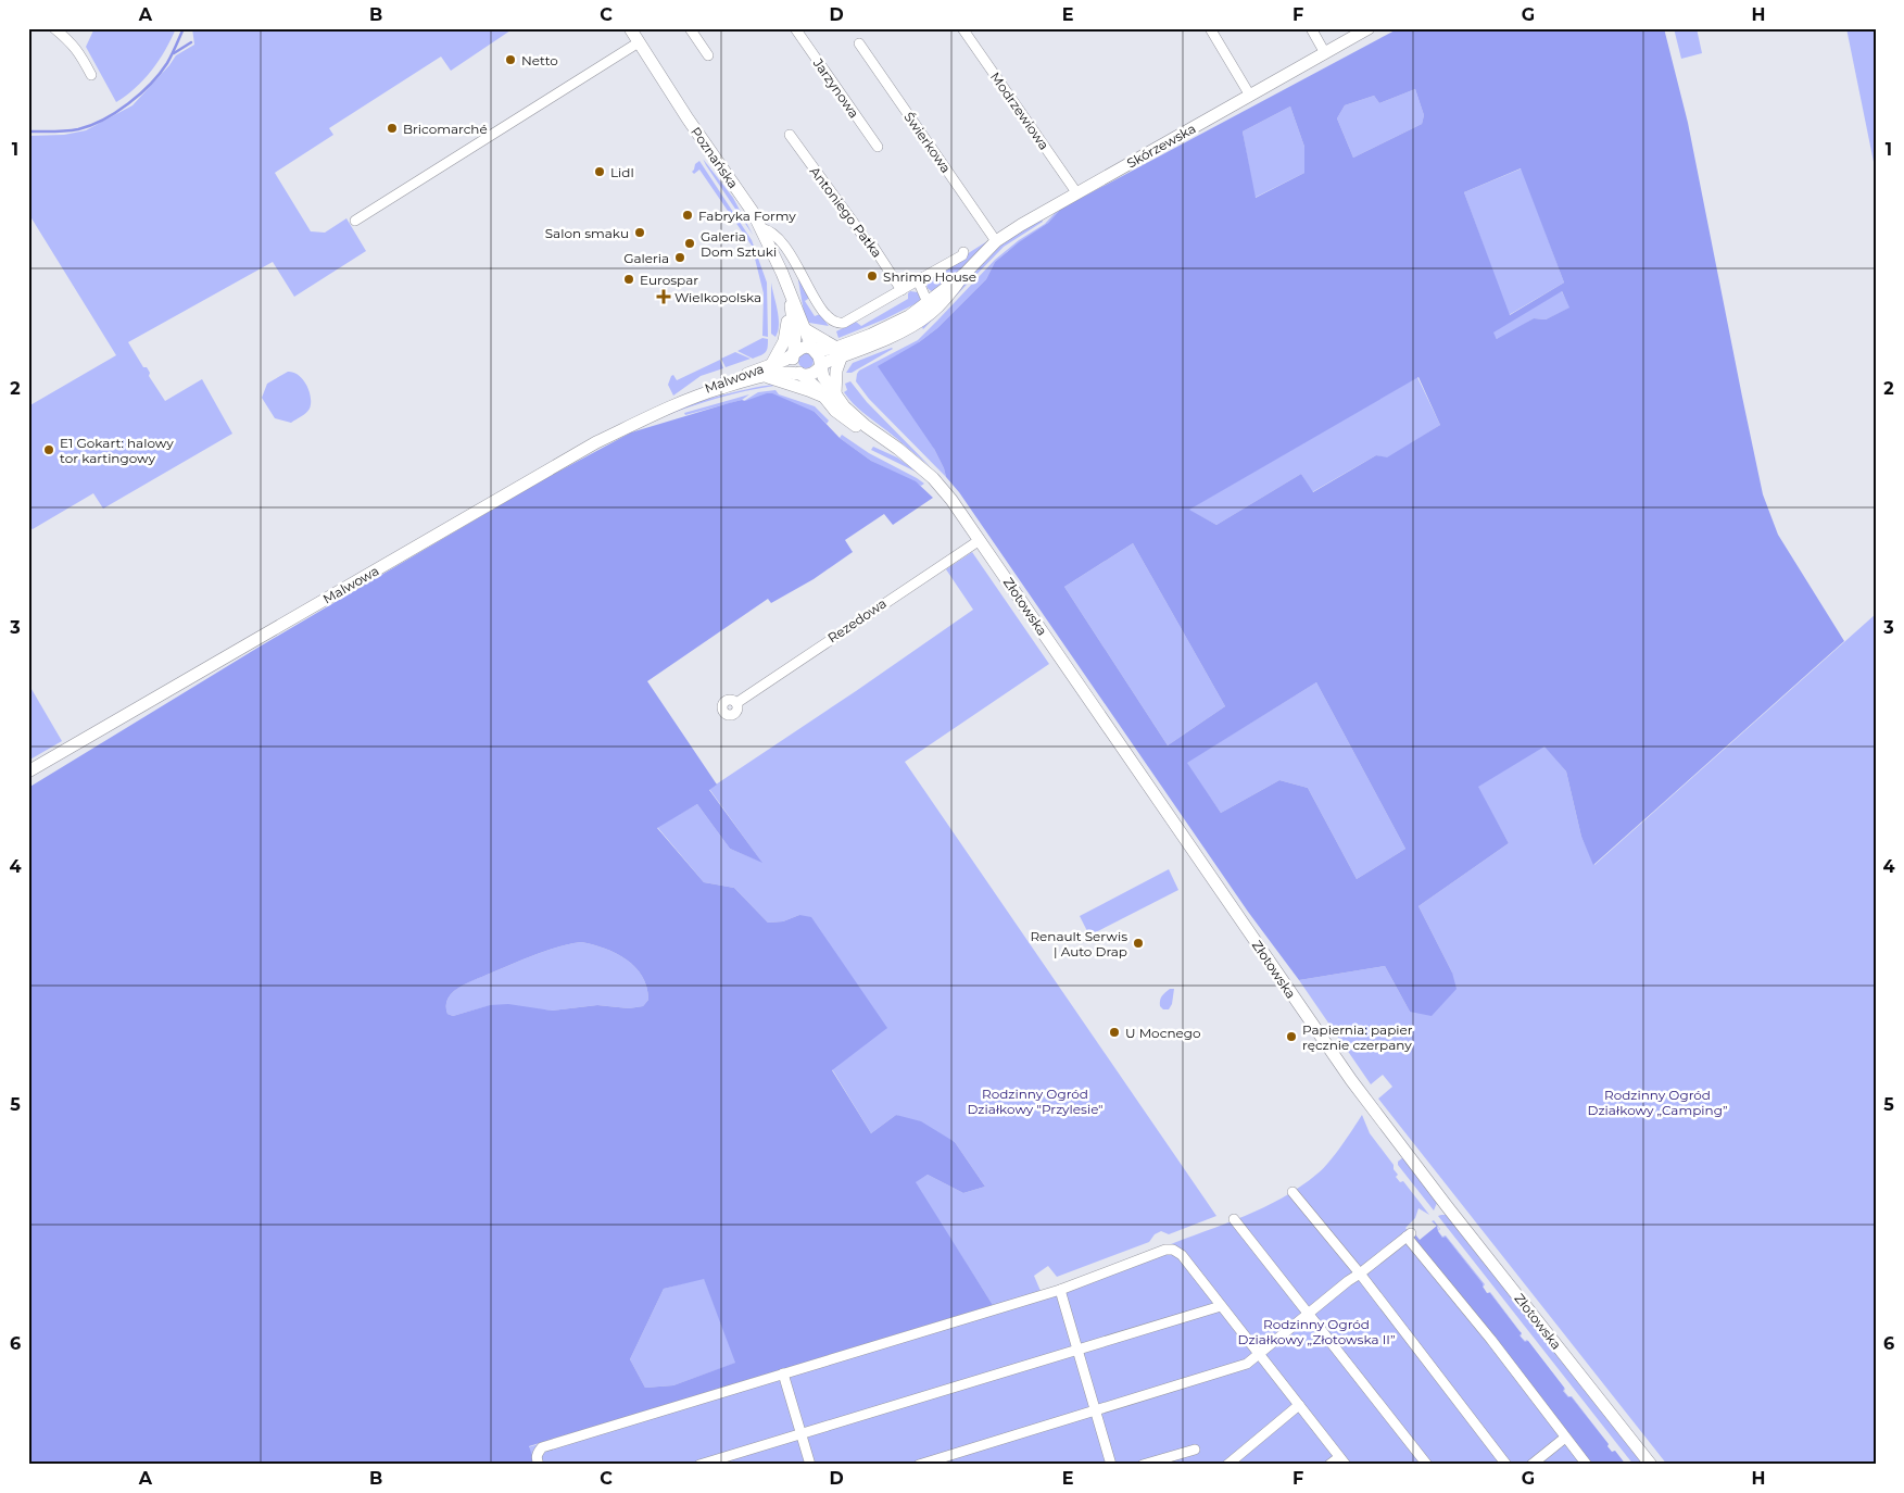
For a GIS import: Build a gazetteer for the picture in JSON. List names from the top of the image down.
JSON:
{
  "streets": {
    "street": [
      "Jarzynowa",
      "Modrzewiowa",
      "Świerkowa",
      "Skórzewska",
      "Poznańska",
      "Antoniego Patka",
      "Malwowa",
      "Złotowska",
      "Rezedowa"
    ]
  },
  "crossings": [
    ["Modrzewiowa", "Skórzewska"],
    ["Świerkowa", "Skórzewska"],
    ["Skórzewska", "Poznańska"],
    ["Skórzewska", "Malwowa"],
    ["Skórzewska", "Złotowska"],
    ["Poznańska", "Malwowa"],
    ["Poznańska", "Złotowska"],
    ["Malwowa", "Złotowska"],
    ["Złotowska", "Rezedowa"]
  ],
  "parks": ["Rodzinny Ogród Działkowy \"Przylesie\"", "Rodzinny Ogród Działkowy „Camping”", "Rodzinny Ogród Działkowy „Złotowska II”"],
  "places": {
    "other": [
      "Netto",
      "Bricomarché",
      "Lidl",
      "Fabryka Formy",
      "Salon smaku",
      "Galeria Dom Sztuki",
      "Galeria",
      "Shrimp House",
      "Eurospar",
      "E1 Gokart: halowy tor kartingowy",
      "Renault Serwis | Auto Drap",
      "U Mocnego",
      "Papiernia: papier ręcznie czerpany"
    ],
    "health": ["Wielkopolska"]
  },
  "grid": {
    "columns": [
      "A",
      "B",
      "C",
      "D",
      "E",
      "F",
      "G",
      "H"
    ],
    "rows": [
      "1",
      "2",
      "3",
      "4",
      "5",
      "6"
    ]
  }
}
